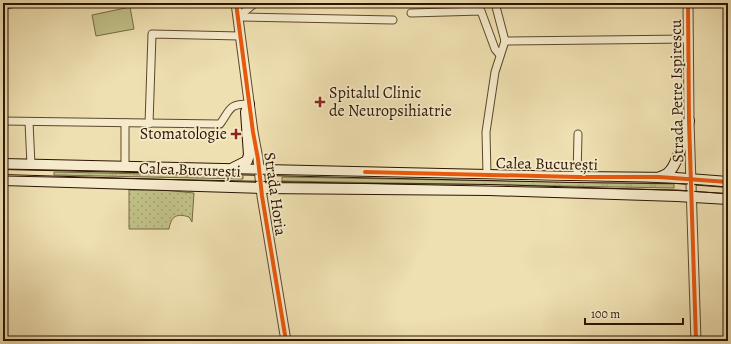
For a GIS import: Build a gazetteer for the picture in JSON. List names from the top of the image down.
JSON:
{
  "streets": {
    "main road": ["Calea București"],
    "street": ["Strada Petre Ispirescu", "Strada Horia"]
  },
  "crossings": [
    ["Strada Petre Ispirescu", "Calea București"],
    ["Calea București", "Strada Horia"]
  ],
  "places": {
    "health": ["Spitalul Clinic de Neuropsihiatrie", "Stomatologie"]
  },
  "scale_bar": "100 m"
}
